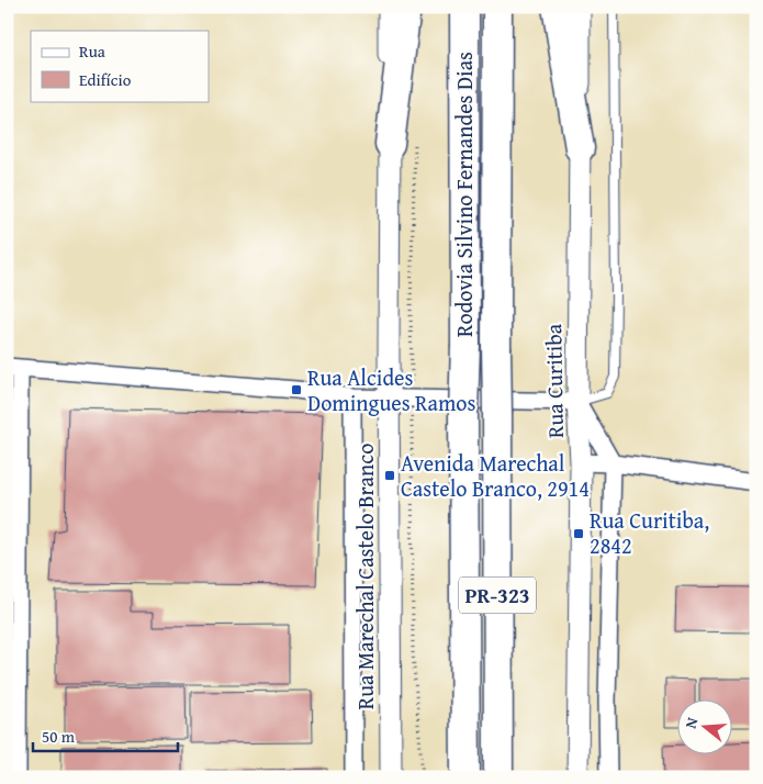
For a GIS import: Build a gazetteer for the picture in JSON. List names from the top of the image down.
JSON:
{
  "streets": {
    "highway": ["Rodovia Silvino Fernandes Dias", "PR-323"],
    "street": ["Rua Curitiba", "Rua Marechal Castelo Branco"]
  },
  "places": {
    "transit": ["Rua Alcides Domingues Ramos", "Avenida Marechal Castelo Branco, 2914", "Rua Curitiba, 2842"]
  },
  "legend": ["Rua", "Edifício"],
  "scale_bar": "50 m",
  "north": "left"
}
